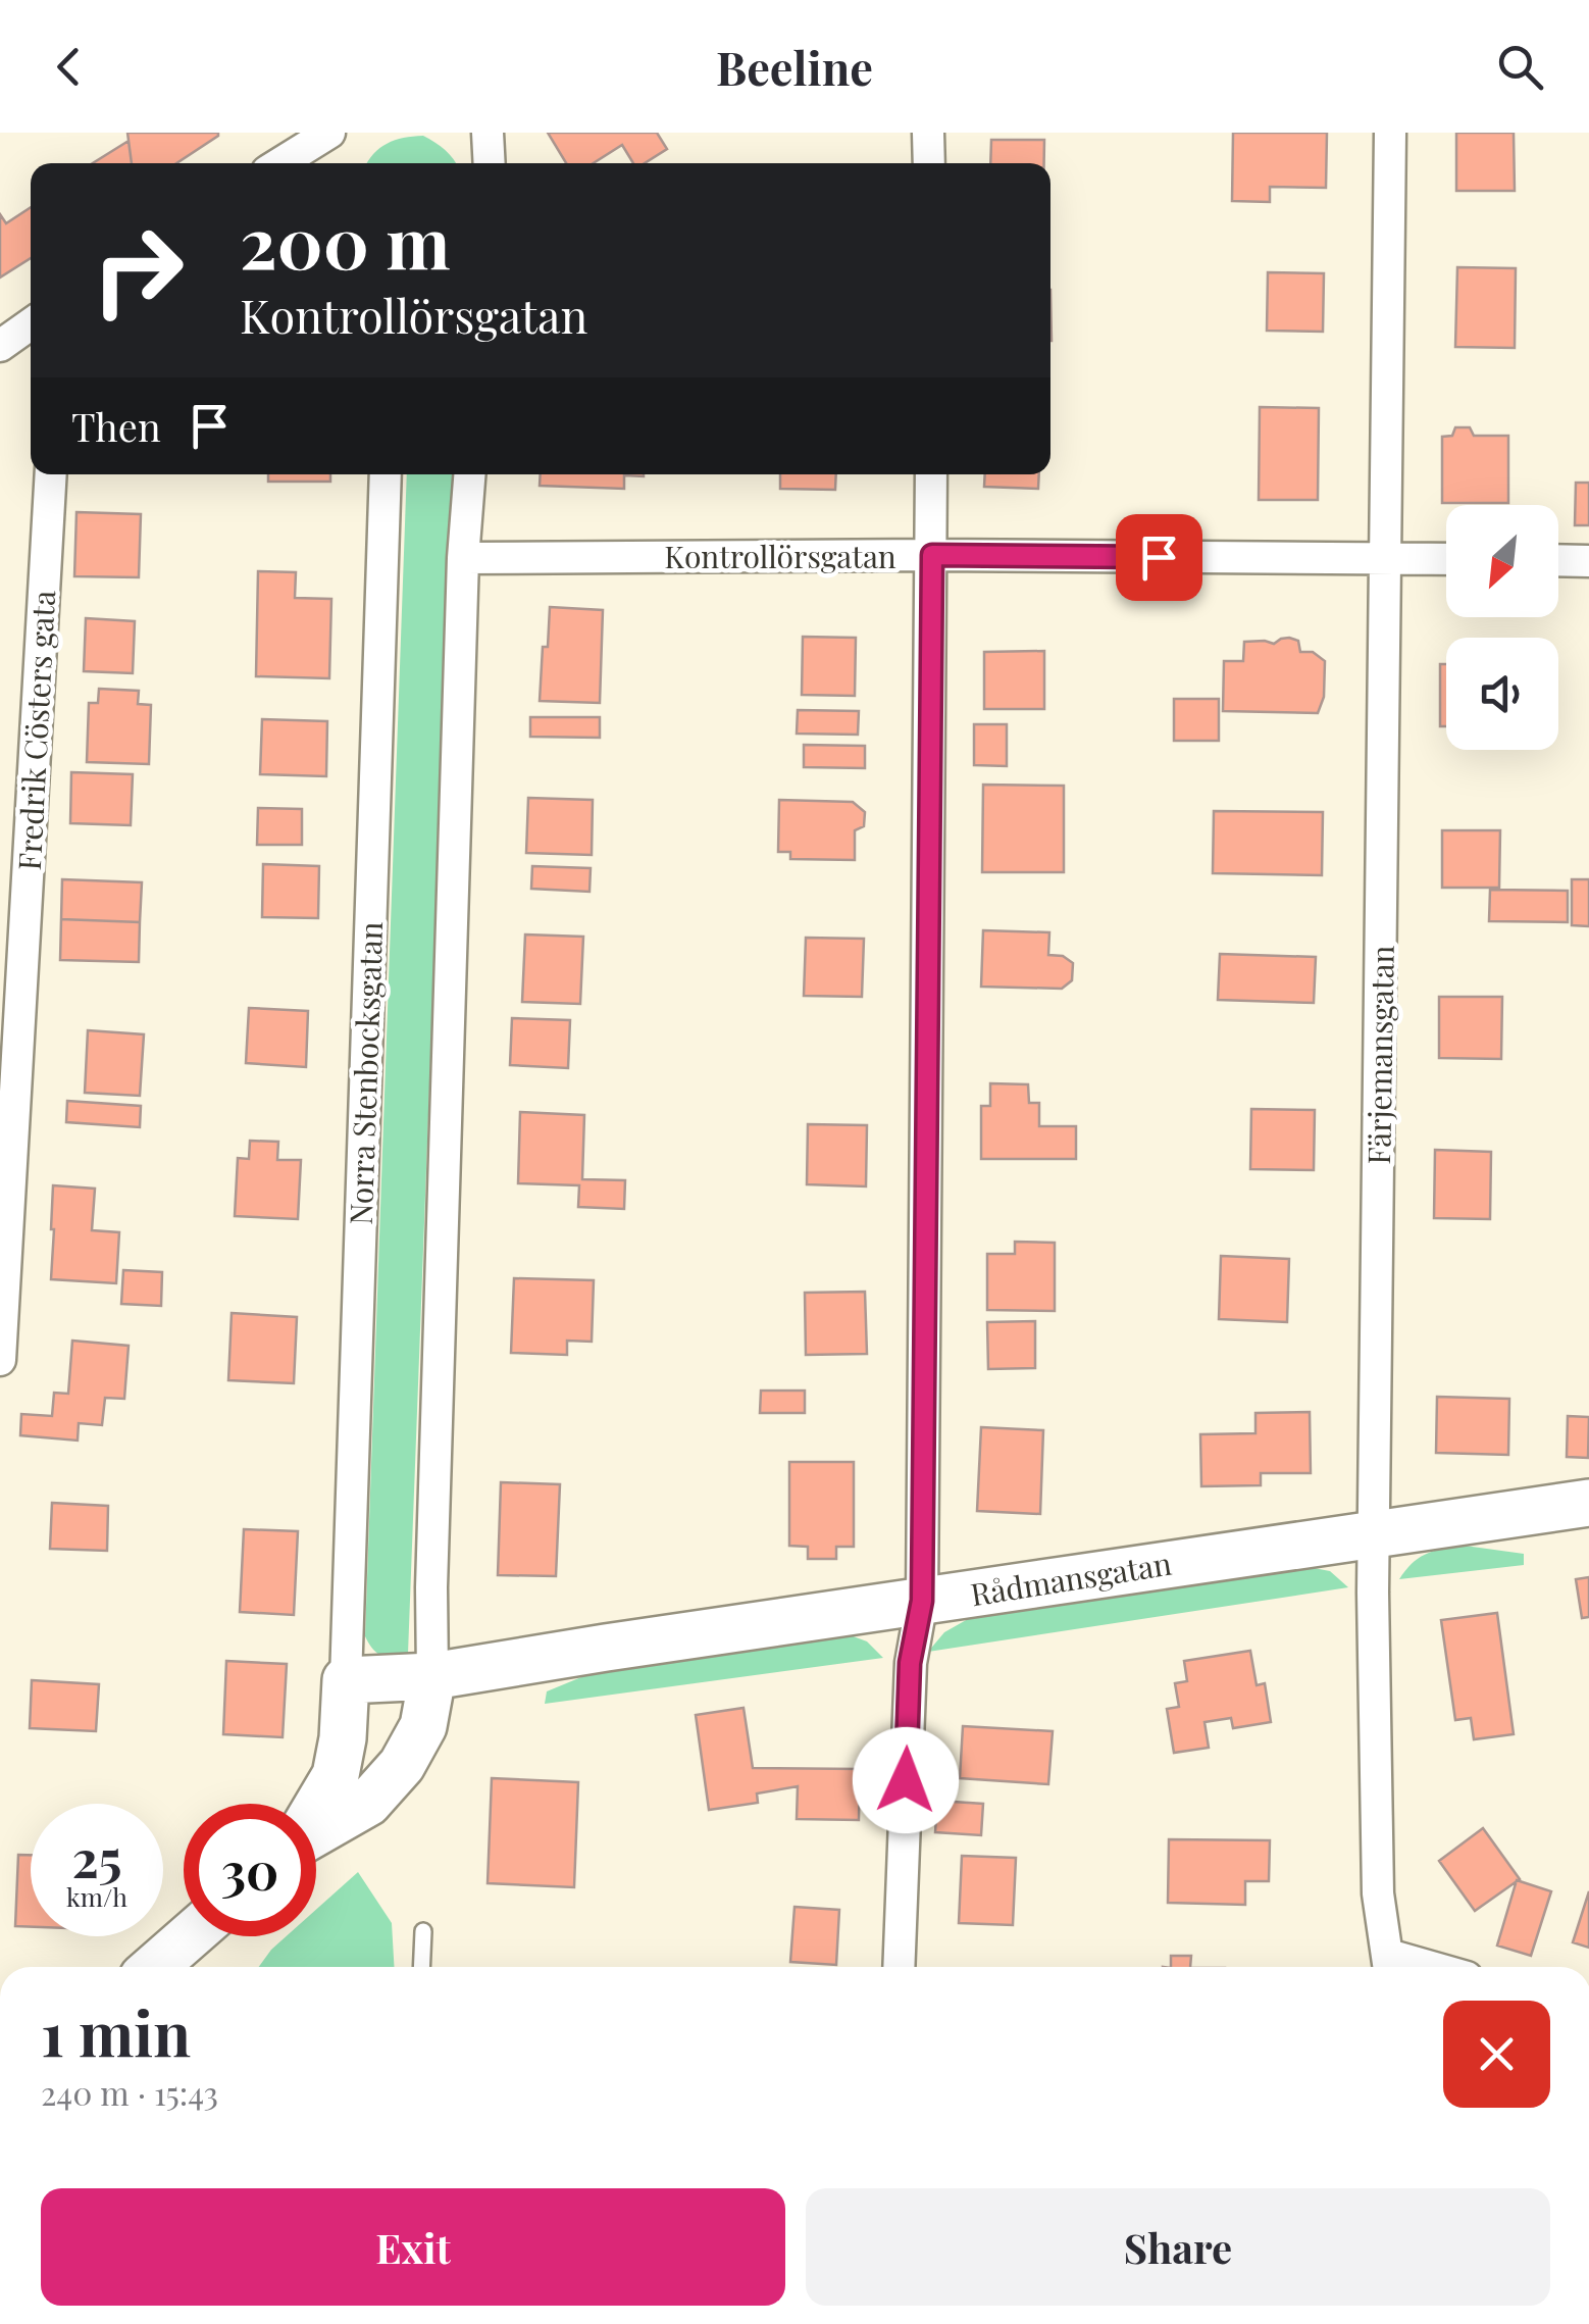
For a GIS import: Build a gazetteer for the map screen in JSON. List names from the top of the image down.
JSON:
{
  "streets": {
    "street": [
      "Kontrollörsgatan",
      "Fredrik Cösters gata",
      "Färjemansgatan",
      "Norra Stenbocksgatan",
      "Rådmansgatan"
    ]
  },
  "crossings": [
    ["Kontrollörsgatan", "Färjemansgatan"],
    ["Färjemansgatan", "Rådmansgatan"],
    ["Norra Stenbocksgatan", "Rådmansgatan"]
  ],
  "north": "bottom left",
  "page": {
    "header": "Beeline",
    "turn": ["200 m", "Kontrollörsgatan"],
    "then": "Then",
    "speed": "25 km/h",
    "limit": "30",
    "heading": ["1 min", "240 m · 15:43"],
    "buttons": ["Exit", "Share"]
  }
}
